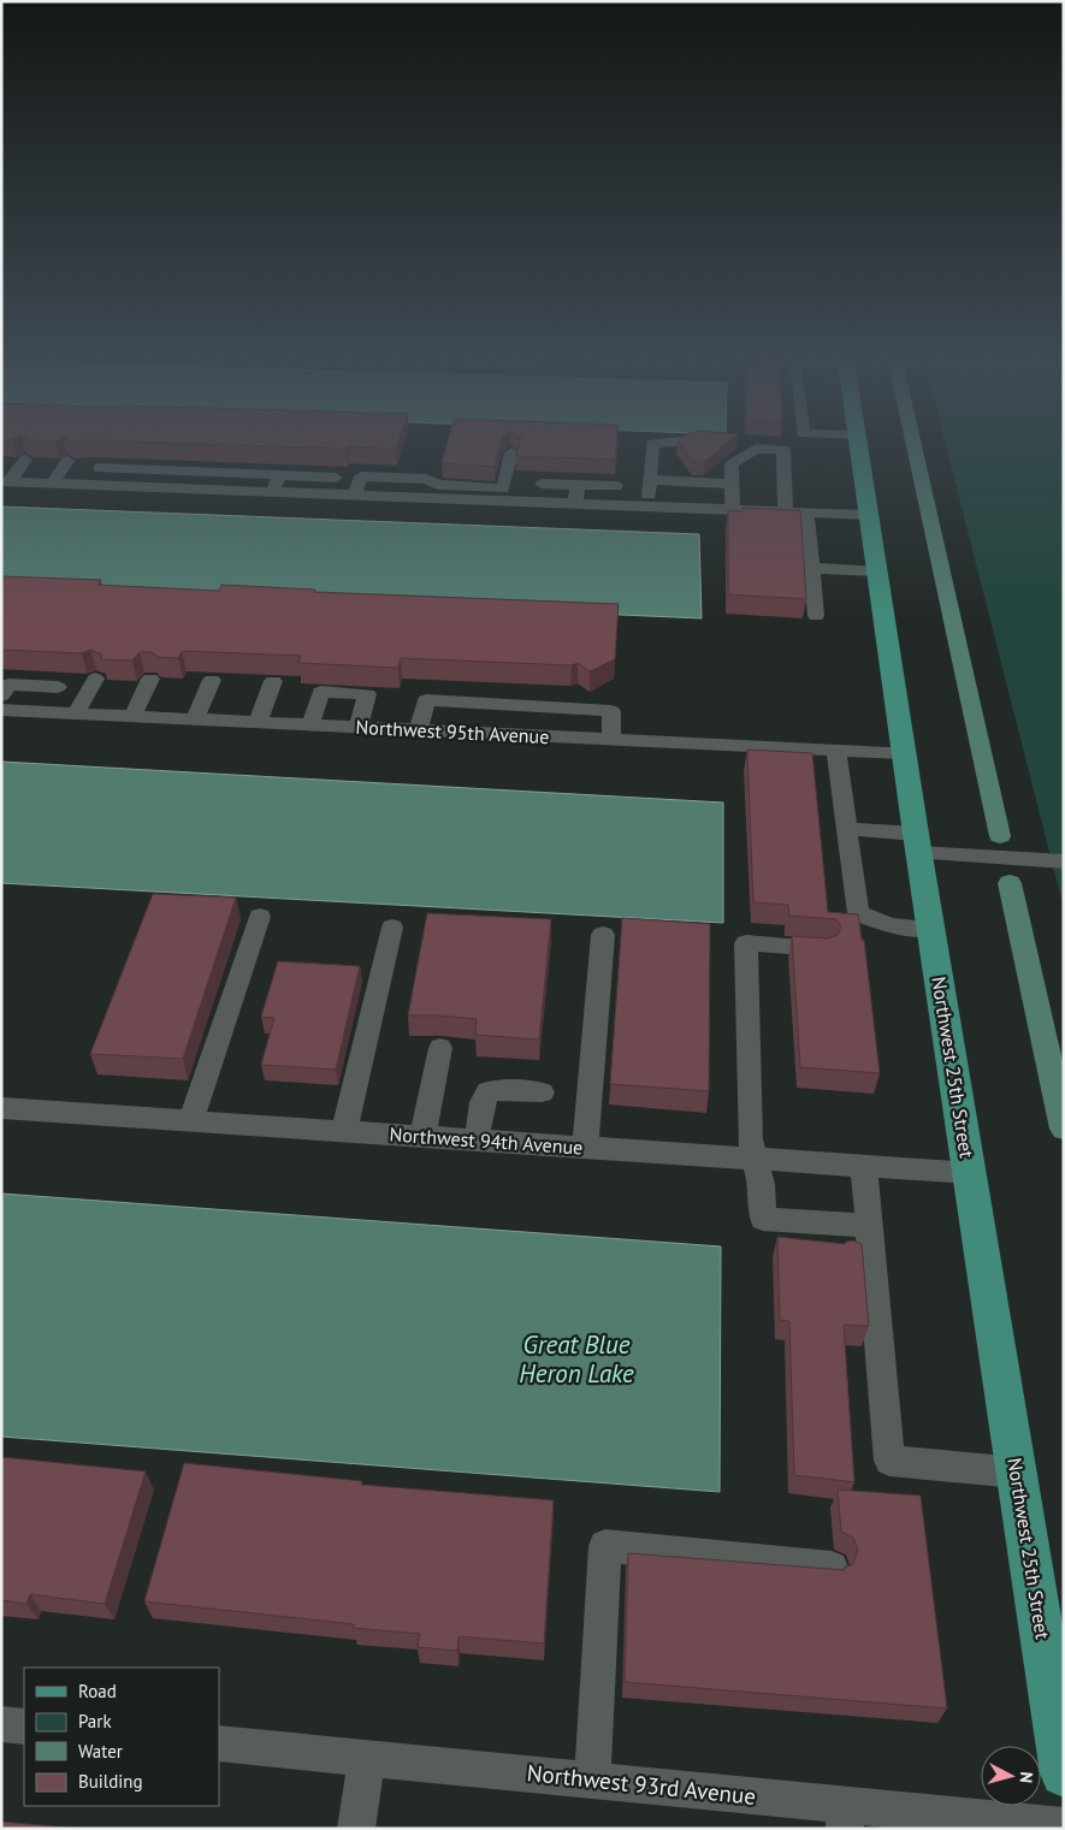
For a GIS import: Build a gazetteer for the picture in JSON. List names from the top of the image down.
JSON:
{
  "streets": {
    "main road": ["Northwest 25th Street"],
    "street": ["Northwest 95th Avenue", "Northwest 94th Avenue", "Northwest 93rd Avenue"]
  },
  "crossings": [
    ["Northwest 95th Avenue", "Northwest 25th Street"],
    ["Northwest 25th Street", "Northwest 94th Avenue"]
  ],
  "water": ["Great Blue Heron Lake"],
  "legend": [
    "Road",
    "Park",
    "Water",
    "Building"
  ],
  "north": "right"
}
